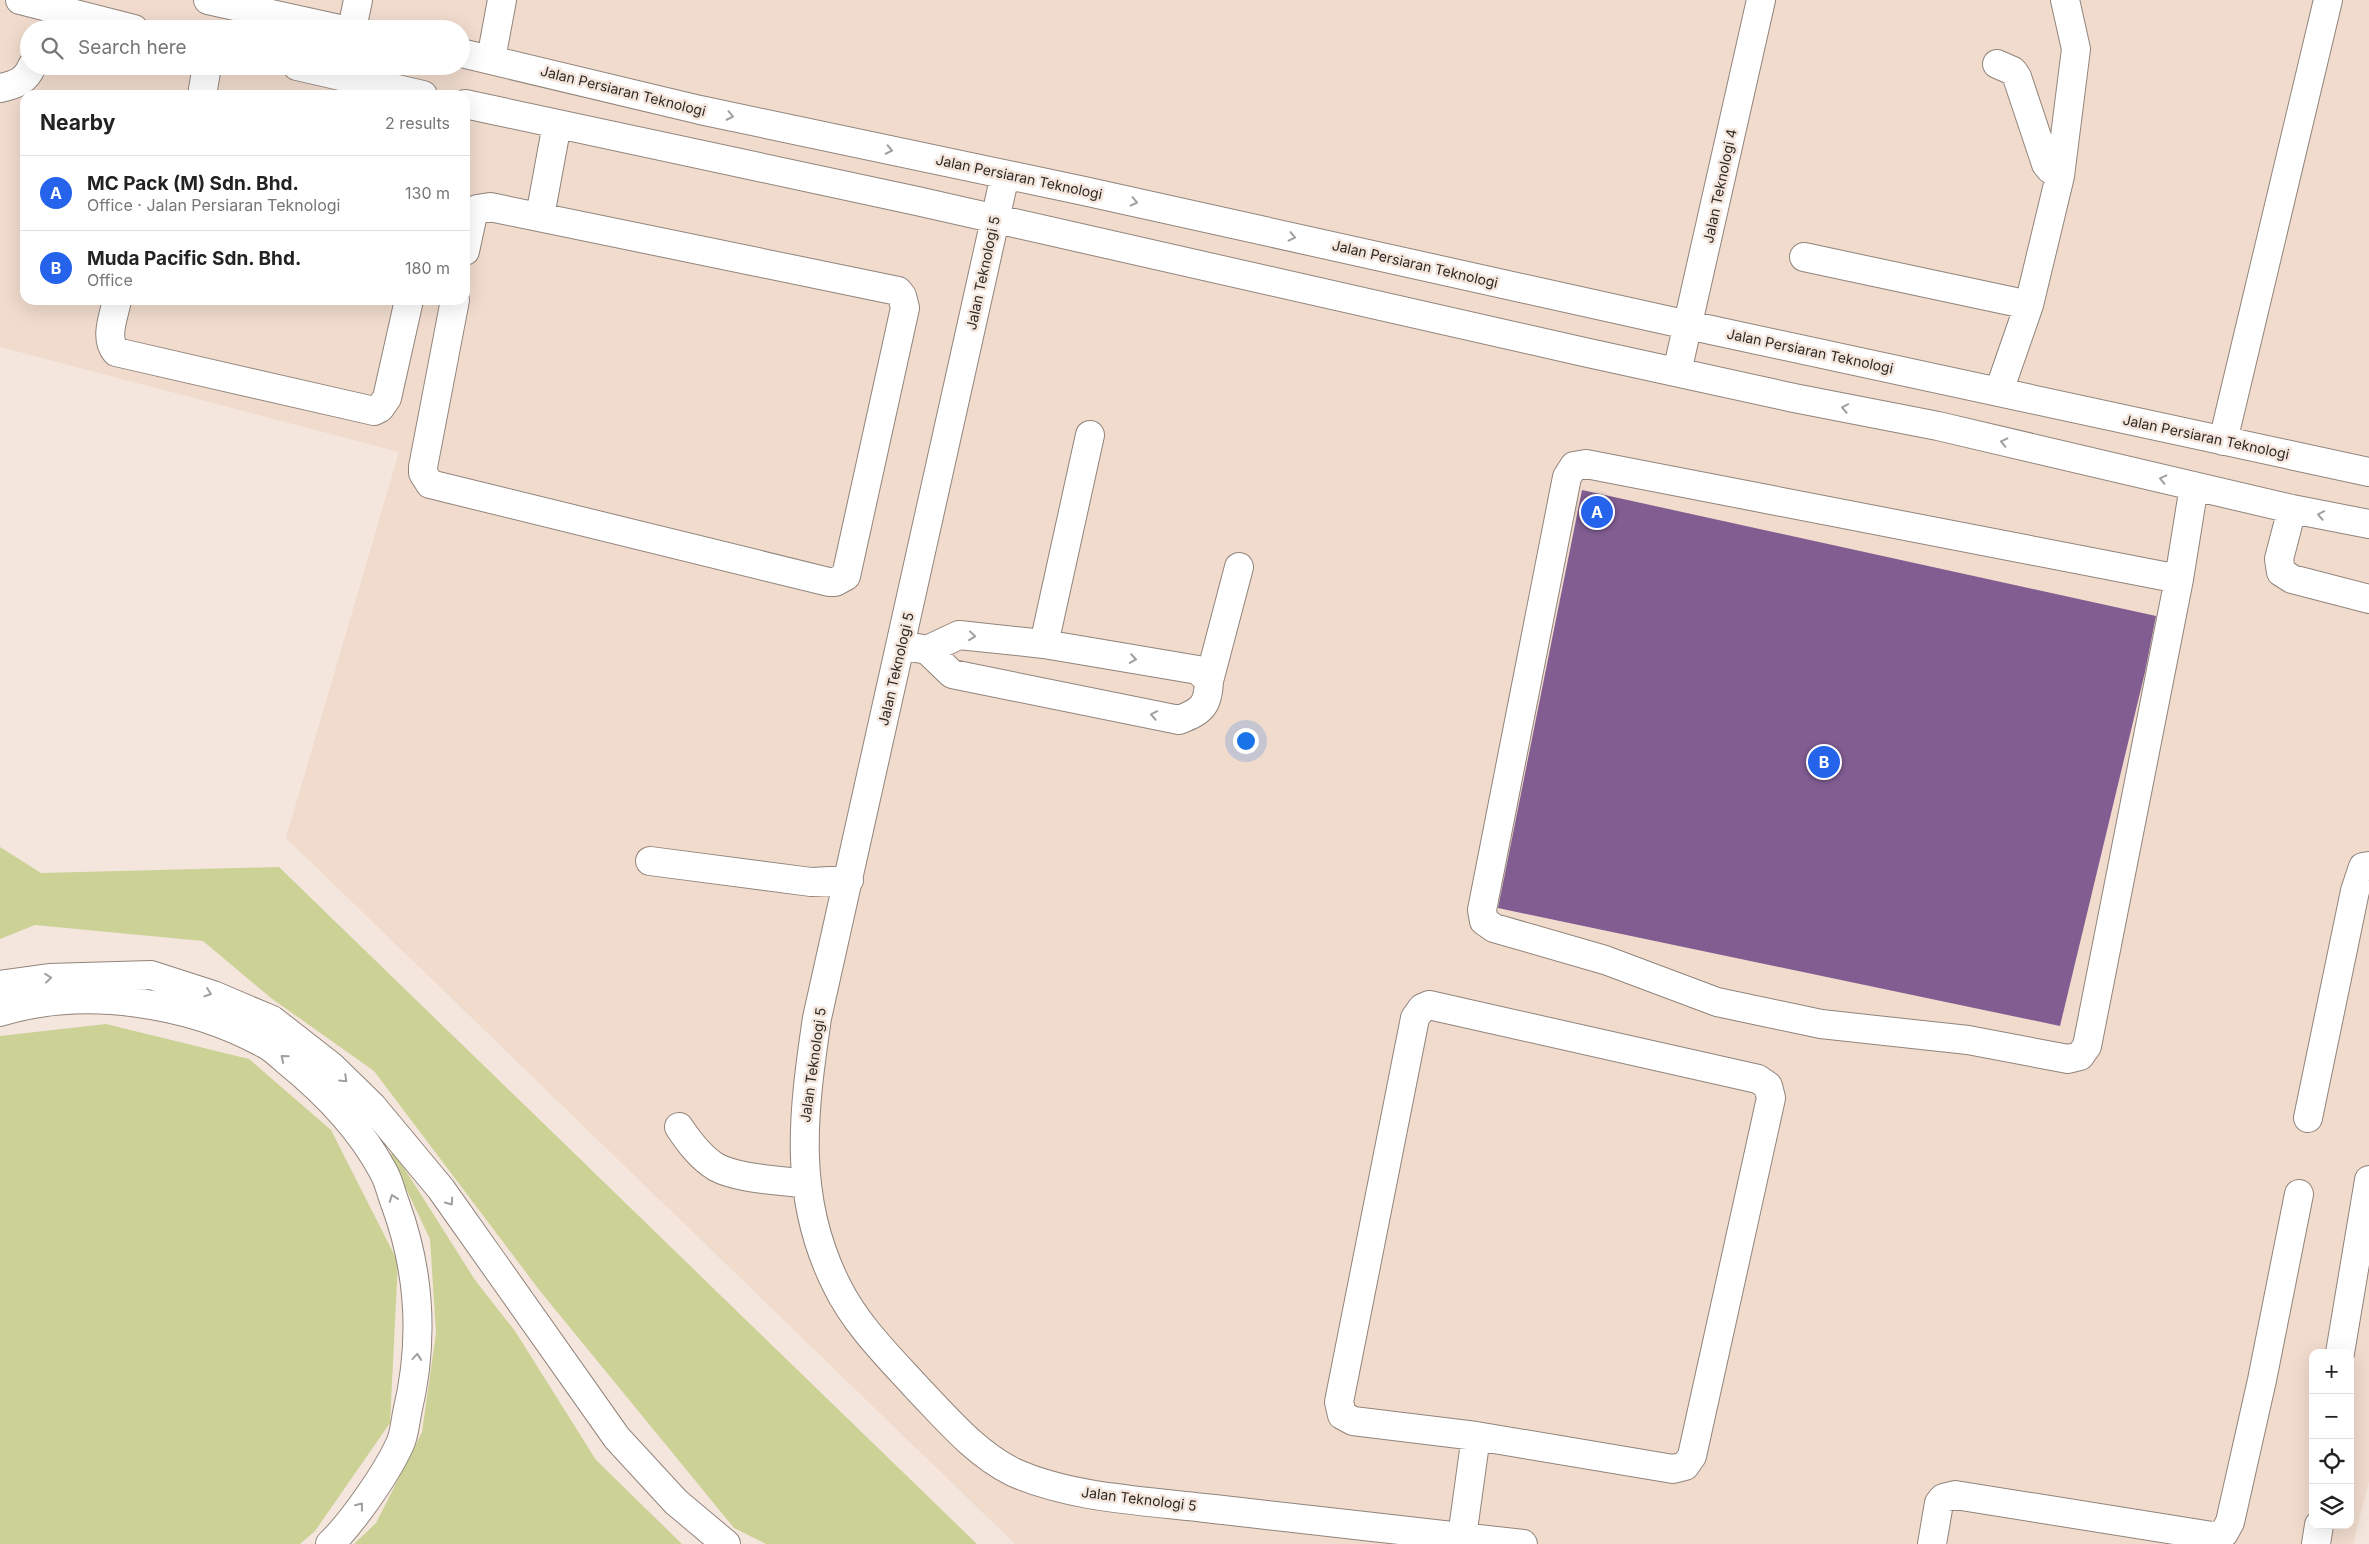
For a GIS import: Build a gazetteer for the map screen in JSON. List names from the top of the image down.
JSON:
{
  "streets": {
    "main road": ["Jalan Persiaran Teknologi", "Jalan Teknologi 4", "Jalan Teknologi 5"]
  },
  "crossings": [
    ["Jalan Persiaran Teknologi", "Jalan Teknologi 4"],
    ["Jalan Persiaran Teknologi", "Jalan Teknologi 5"]
  ],
  "page": {
    "search": "Search here",
    "heading": ["Nearby", "2 results"],
    "list": [
      {
        "mark": "A",
        "name": "MC Pack (M) Sdn. Bhd.",
        "note": "Office · Jalan Persiaran Teknologi",
        "value": "130 m"
      },
      {
        "mark": "B",
        "name": "Muda Pacific Sdn. Bhd.",
        "note": "Office",
        "value": "180 m"
      }
    ],
    "pins": ["A", "B"],
    "map_buttons": ["+", "−"]
  }
}
